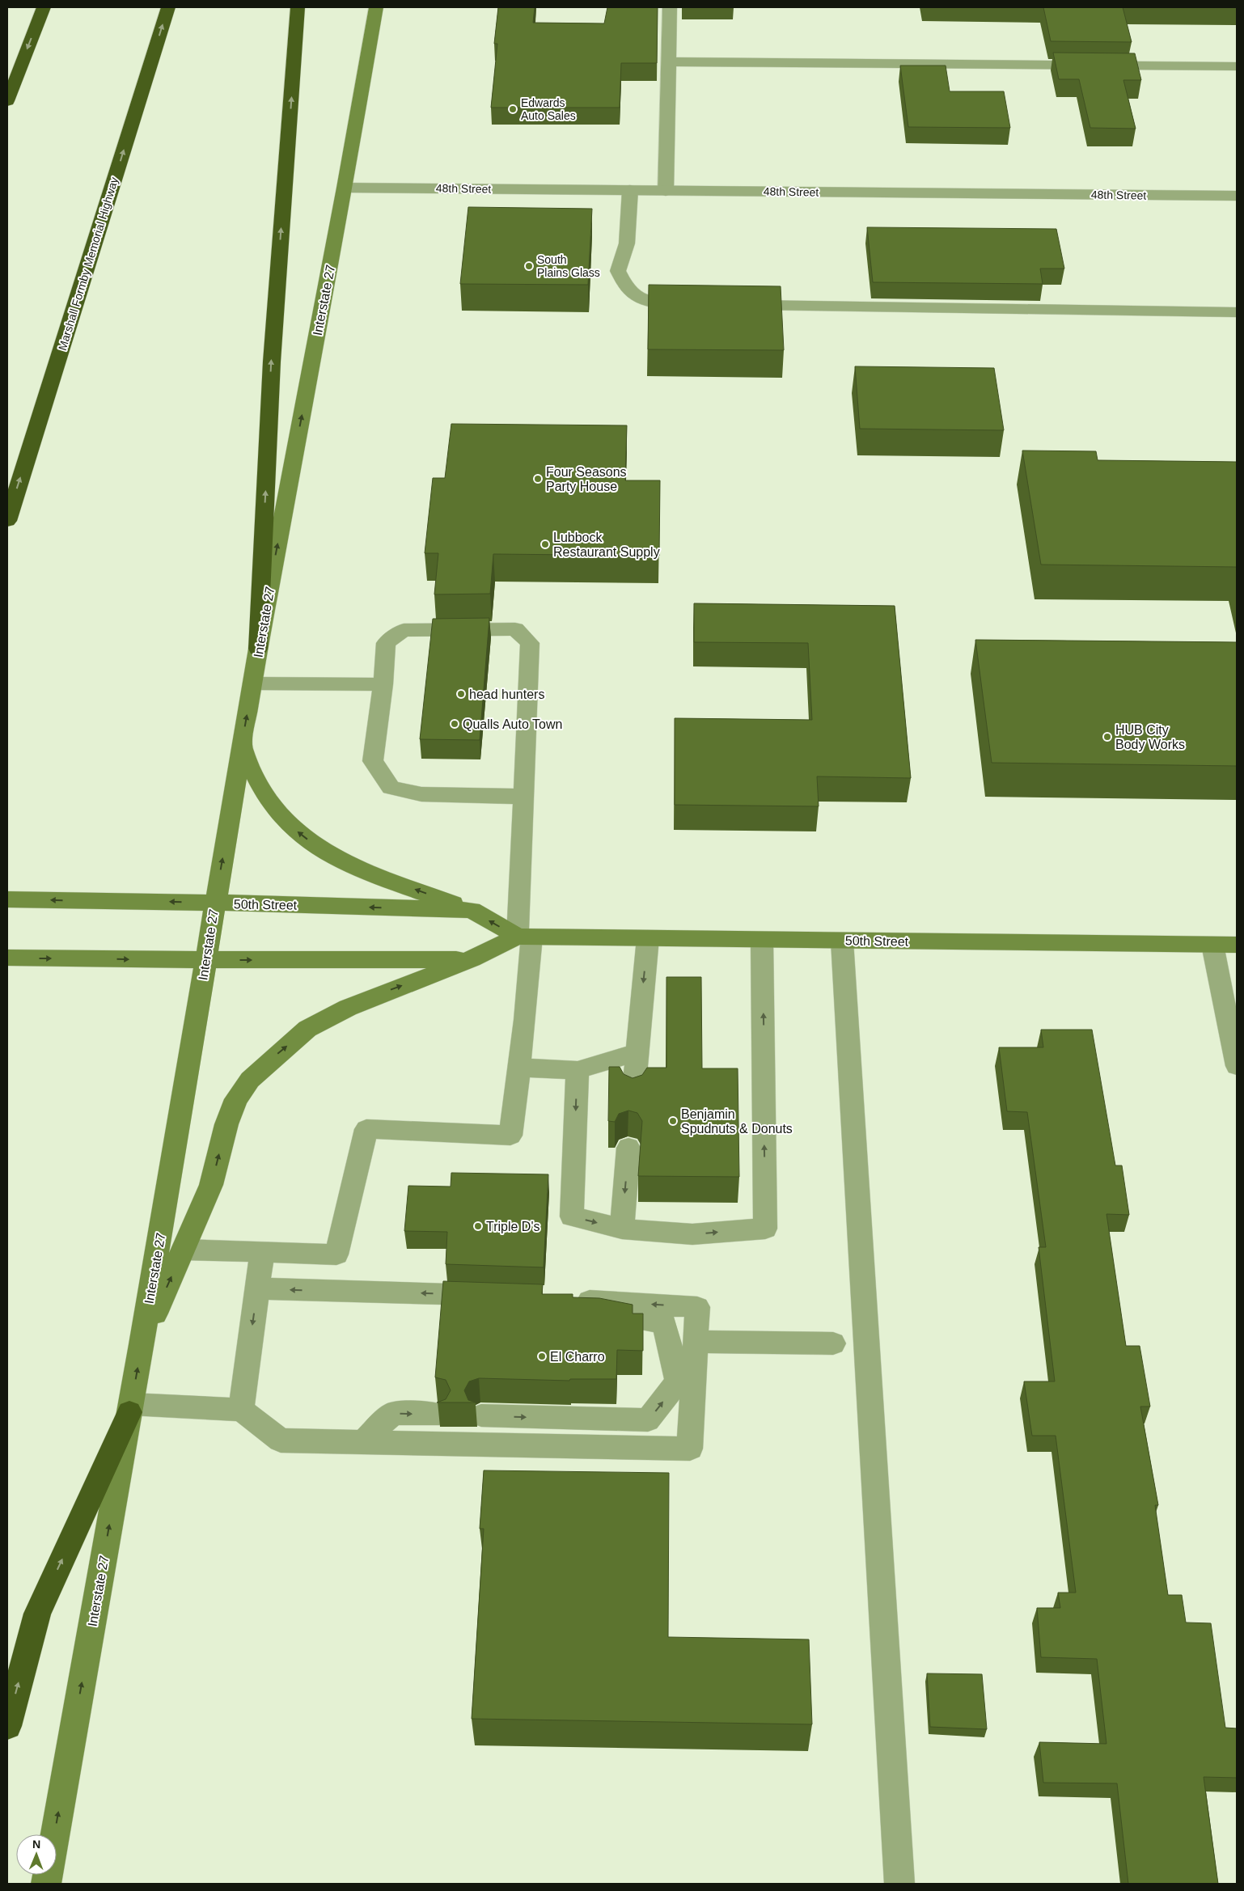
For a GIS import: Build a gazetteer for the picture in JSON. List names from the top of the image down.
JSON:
{
  "streets": {
    "highway": ["Marshall Formby Memorial Highway"],
    "main road": ["Interstate 27", "50th Street"],
    "street": ["48th Street"]
  },
  "crossings": [
    ["48th Street", "Interstate 27"],
    ["Interstate 27", "50th Street"]
  ],
  "one_way": ["Interstate 27"],
  "places": [
    "Edwards Auto Sales",
    "South Plains Glass",
    "Four Seasons Party House",
    "Lubbock Restaurant Supply",
    "head hunters",
    "Qualls Auto Town",
    "HUB City Body Works",
    "Benjamin Spudnuts & Donuts",
    "Triple D's",
    "El Charro"
  ],
  "north": "top"
}
